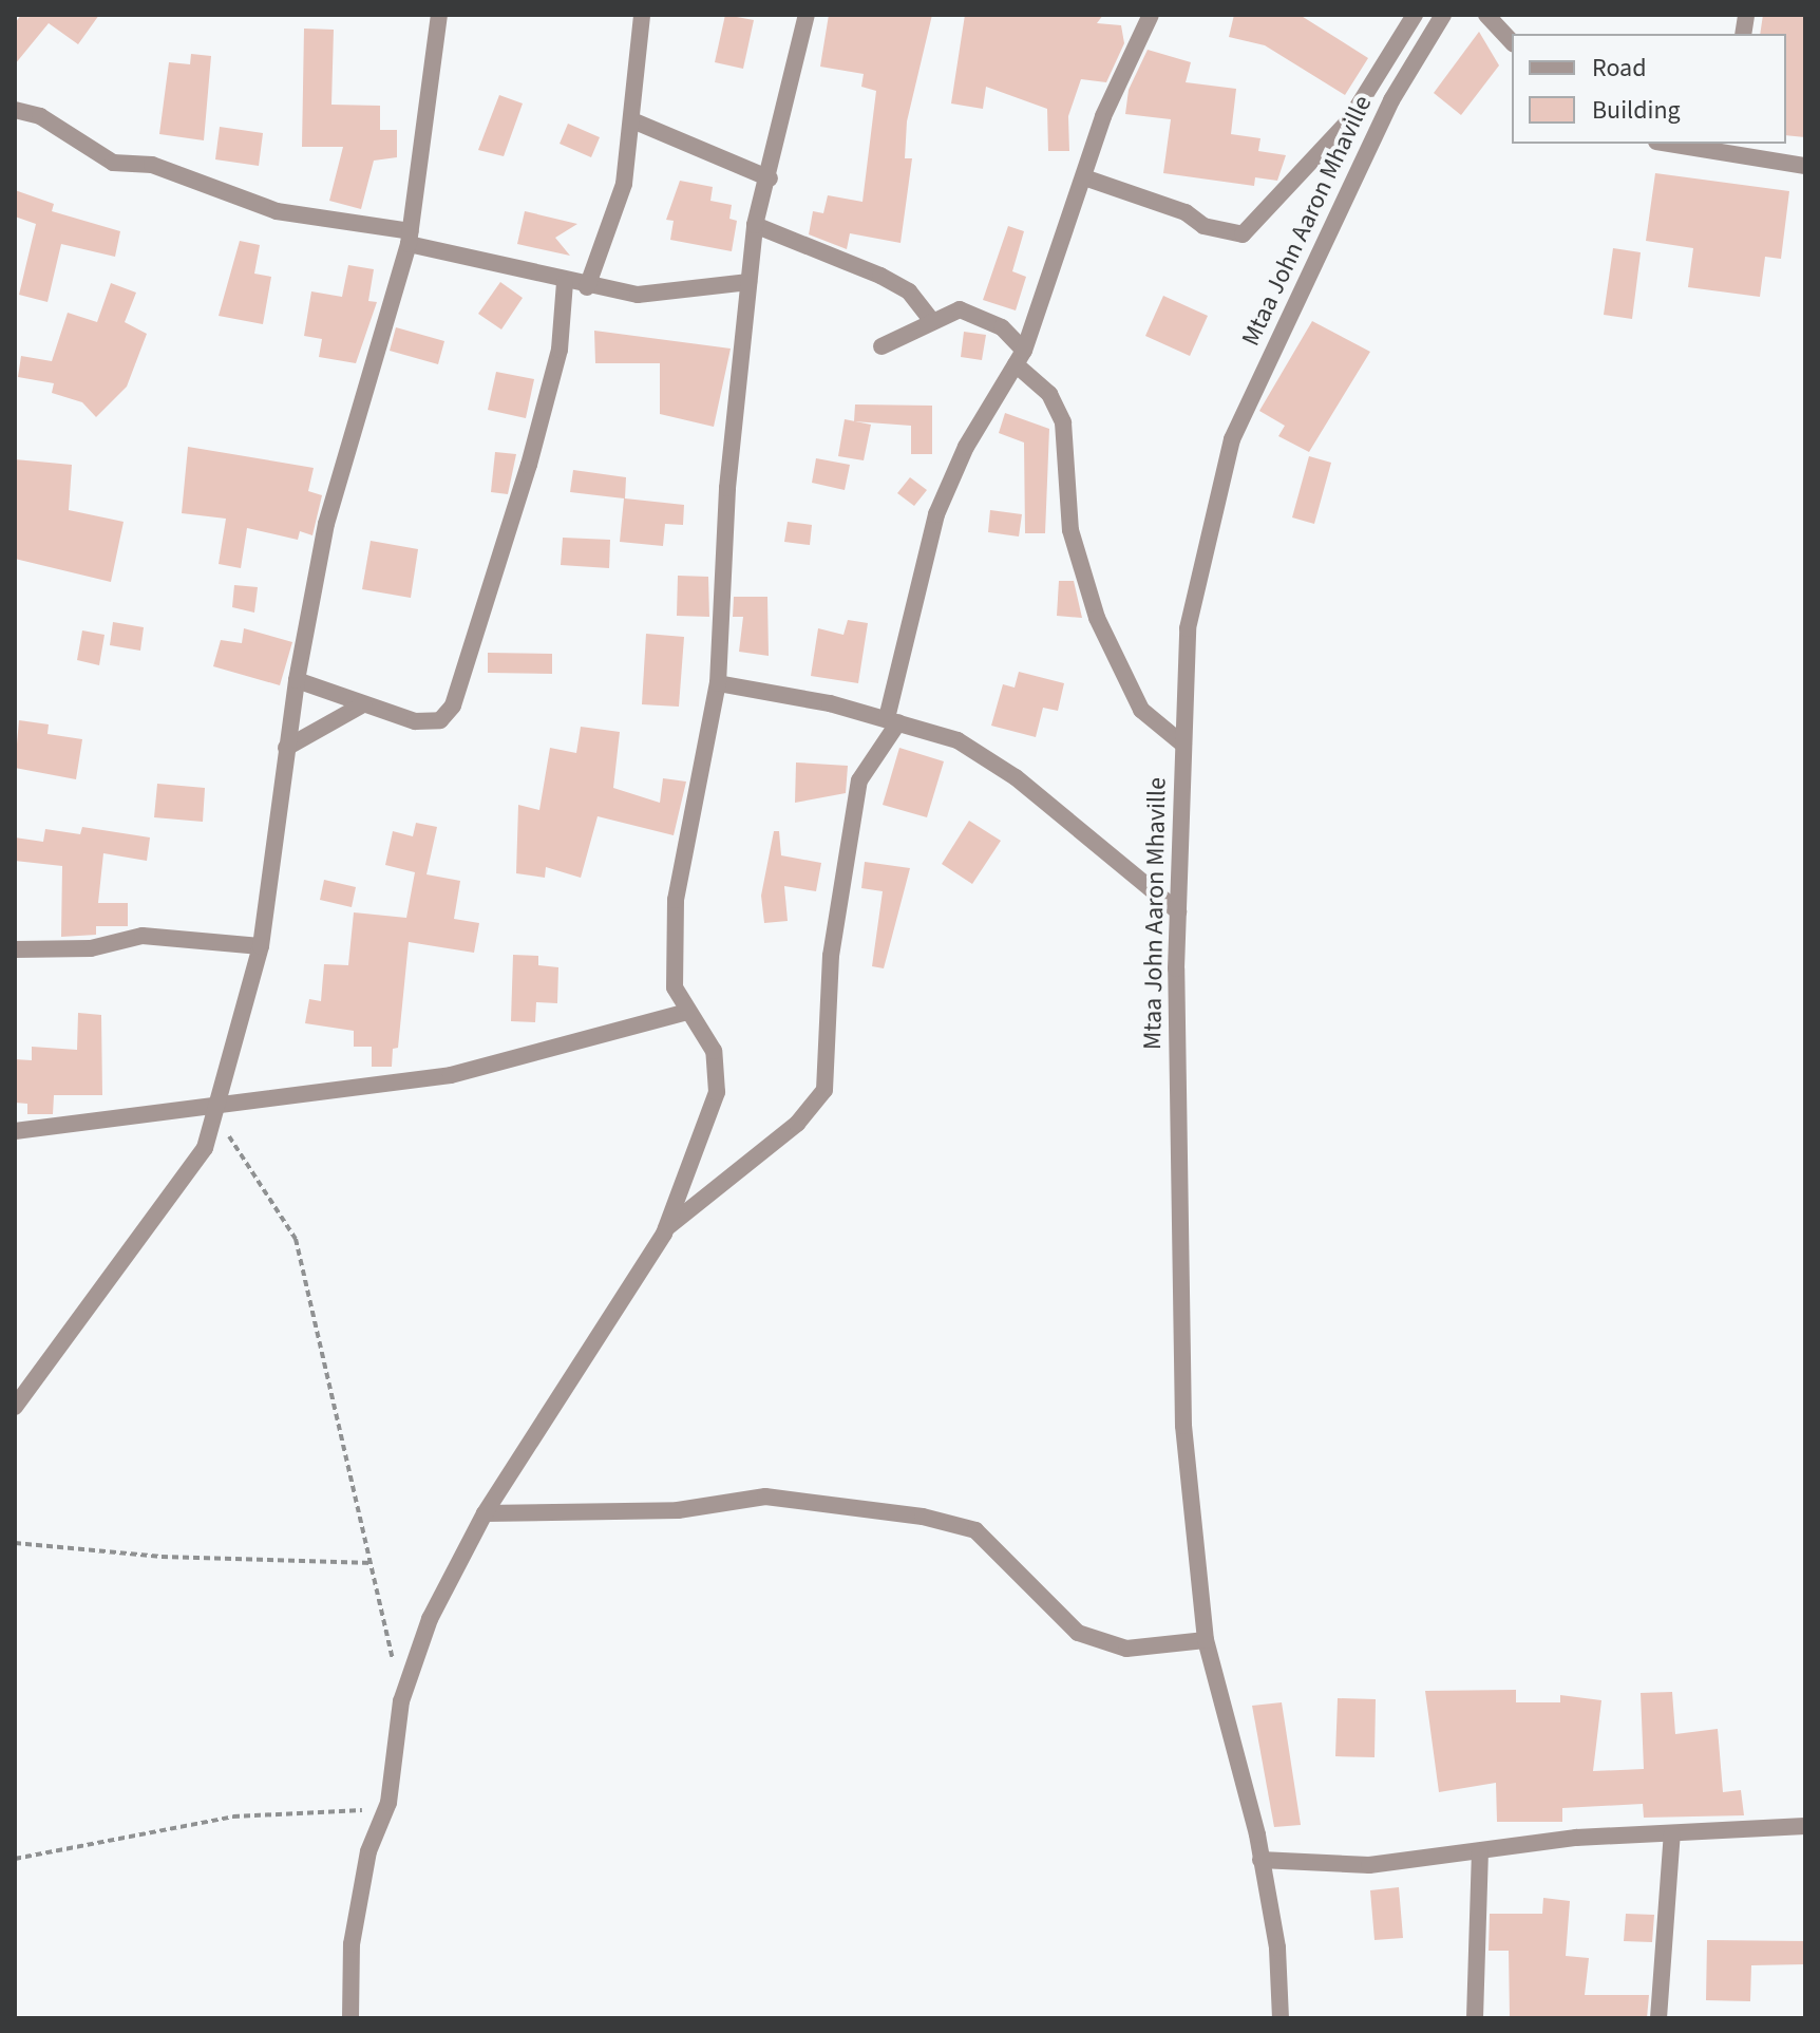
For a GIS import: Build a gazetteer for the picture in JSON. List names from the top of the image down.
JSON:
{
  "streets": {
    "street": ["Mtaa John Aaron Mhaville"]
  },
  "legend": ["Road", "Building"]
}
